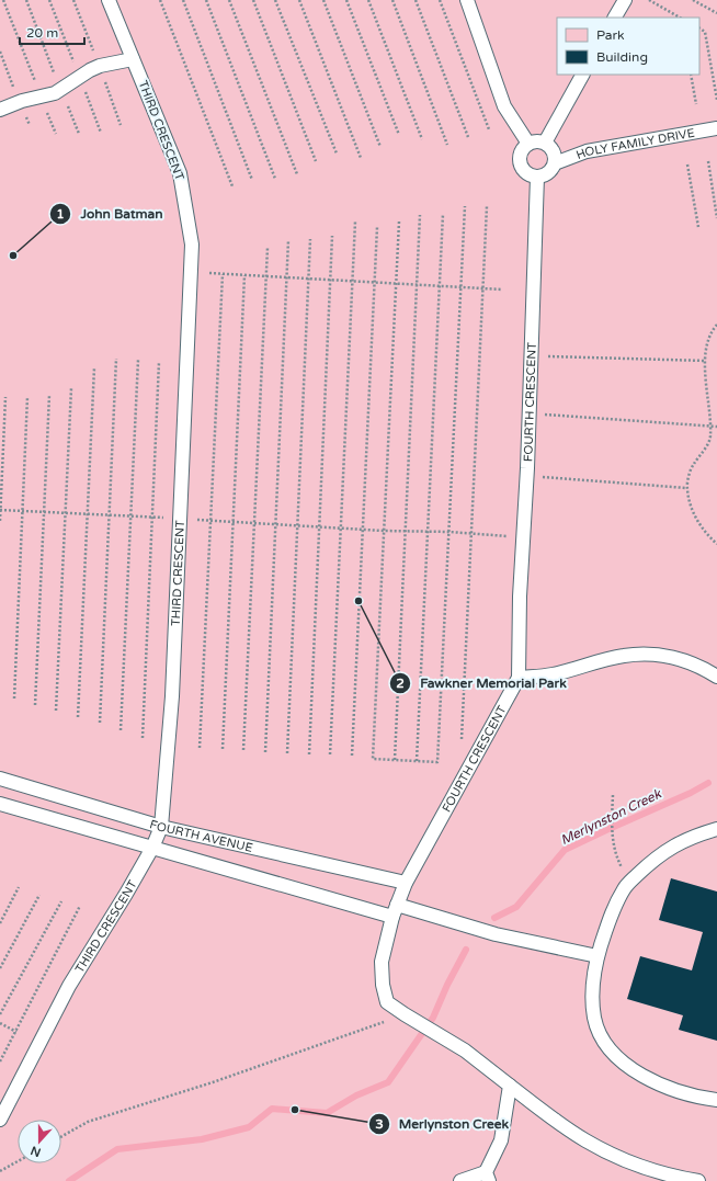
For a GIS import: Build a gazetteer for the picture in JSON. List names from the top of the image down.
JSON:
{
  "streets": {
    "lane": [
      "THIRD CRESCENT",
      "HOLY FAMILY DRIVE",
      "FOURTH CRESCENT",
      "FOURTH AVENUE"
    ]
  },
  "crossings": [
    ["THIRD CRESCENT", "FOURTH AVENUE"],
    ["HOLY FAMILY DRIVE", "FOURTH CRESCENT"],
    ["FOURTH CRESCENT", "FOURTH AVENUE"]
  ],
  "water": ["Merlynston Creek"],
  "places": ["John Batman", "Fawkner Memorial Park", "Merlynston Creek"],
  "legend": ["Park", "Building"],
  "scale_bar": "20 m",
  "north": "bottom"
}
